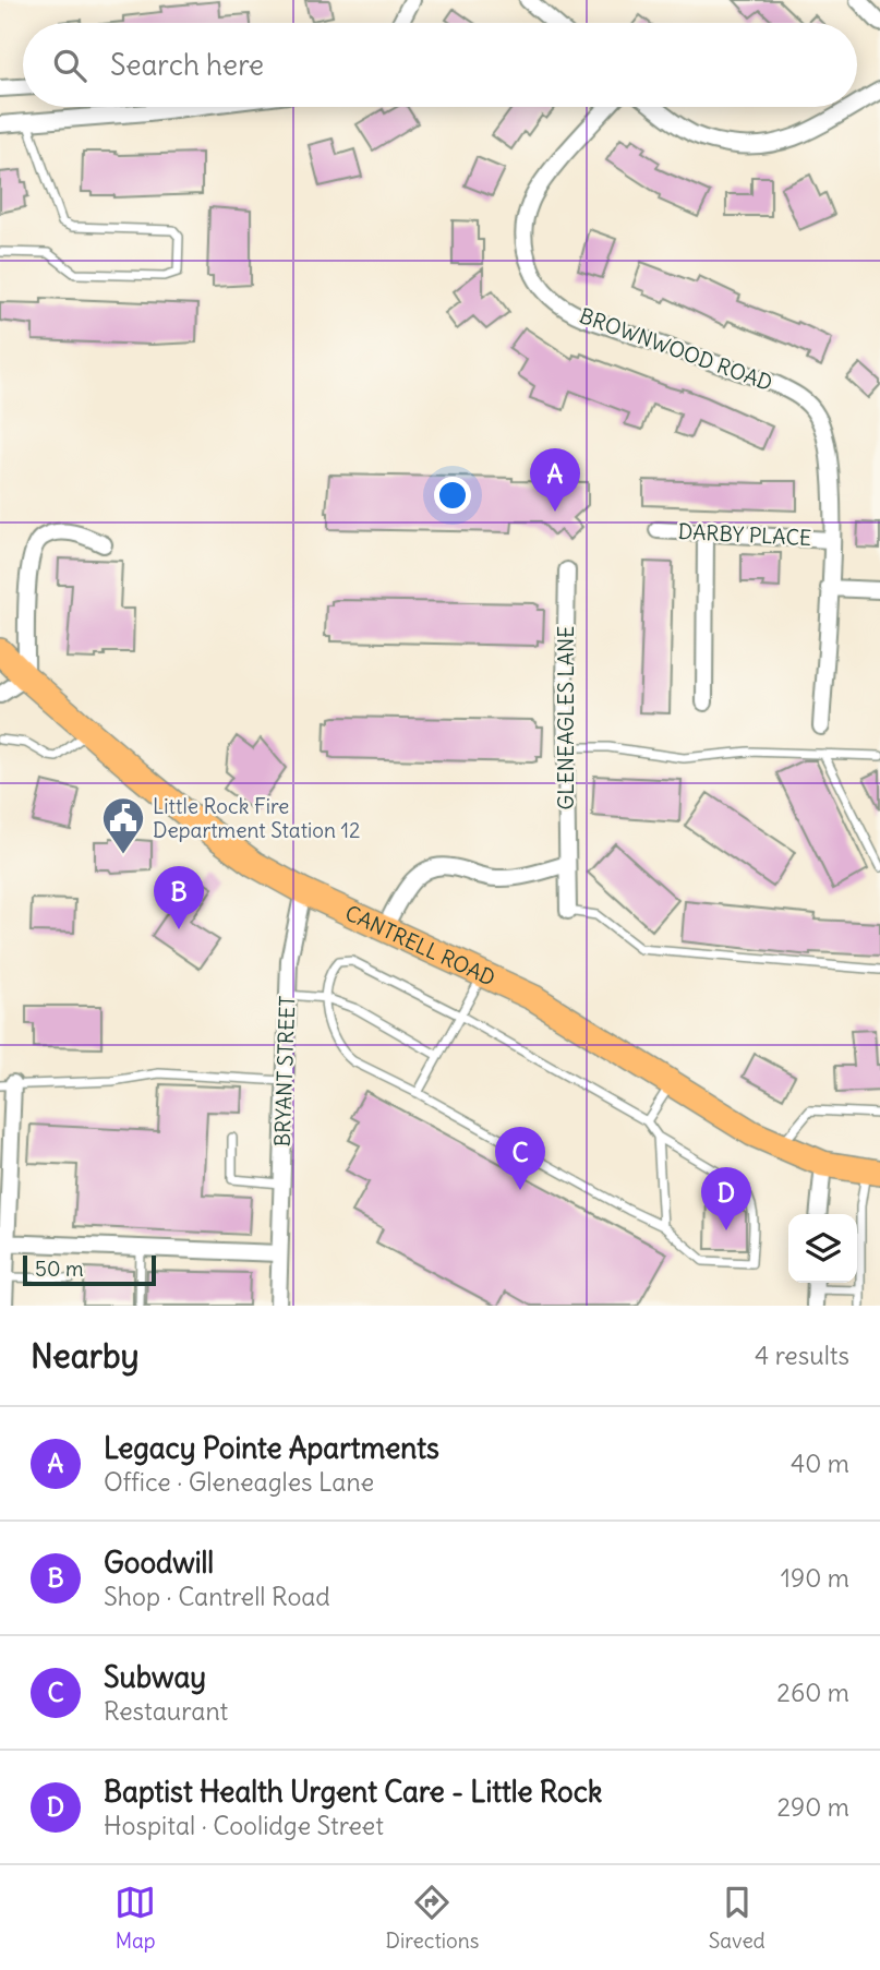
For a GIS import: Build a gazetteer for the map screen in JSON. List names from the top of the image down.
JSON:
{
  "streets": {
    "main road": ["CANTRELL ROAD"],
    "street": [
      "BROWNWOOD ROAD",
      "DARBY PLACE",
      "GLENEAGLES LANE",
      "BRYANT STREET"
    ]
  },
  "crossings": [
    ["BROWNWOOD ROAD", "DARBY PLACE"],
    ["CANTRELL ROAD", "BRYANT STREET"]
  ],
  "places": {
    "public building": ["Little Rock Fire Department Station 12"]
  },
  "scale_bar": "50 m",
  "page": {
    "search": "Search here",
    "pins": [
      "A",
      "B",
      "C",
      "D"
    ],
    "scale": "50 m",
    "heading": ["Nearby", "4 results"],
    "list": [
      {
        "mark": "A",
        "name": "Legacy Pointe Apartments",
        "note": "Office · Gleneagles Lane",
        "value": "40 m"
      },
      {
        "mark": "B",
        "name": "Goodwill",
        "note": "Shop · Cantrell Road",
        "value": "190 m"
      },
      {
        "mark": "C",
        "name": "Subway",
        "note": "Restaurant",
        "value": "260 m"
      },
      {
        "mark": "D",
        "name": "Baptist Health Urgent Care - Little Rock",
        "note": "Hospital · Coolidge Street",
        "value": "290 m"
      }
    ],
    "nav": ["Map", "Directions", "Saved"]
  }
}
